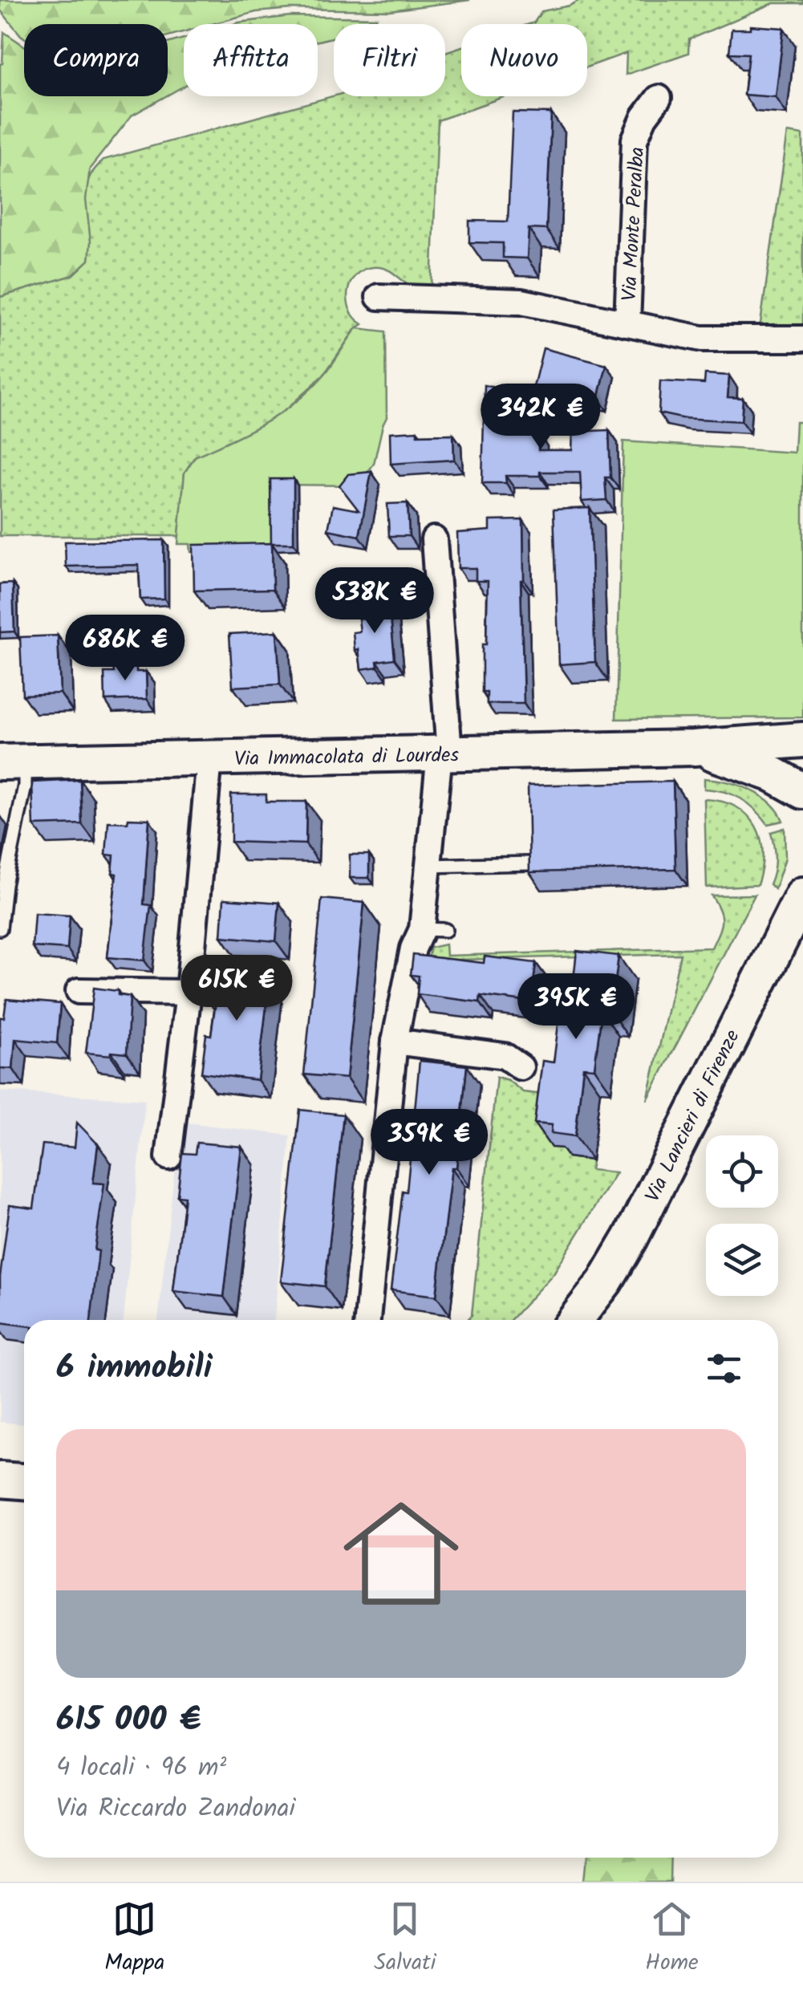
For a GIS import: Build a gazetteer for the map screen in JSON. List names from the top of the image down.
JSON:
{
  "streets": {
    "street": ["Via Monte Peralba", "Via Immacolata di Lourdes", "Via Lancieri di Firenze"]
  },
  "page": {
    "chip": [
      "Compra",
      "Affitta",
      "Filtri",
      "Nuovo"
    ],
    "price": [
      "342K €",
      "538K €",
      "686K €",
      "615K €",
      "395K €",
      "359K €"
    ],
    "heading": "6 immobili",
    "list": [
      {
        "name": "615 000 €",
        "note": "4 locali · 96 m² · Via Riccardo Zandonai"
      }
    ],
    "tabs": ["Mappa", "Salvati", "Home"]
  }
}
